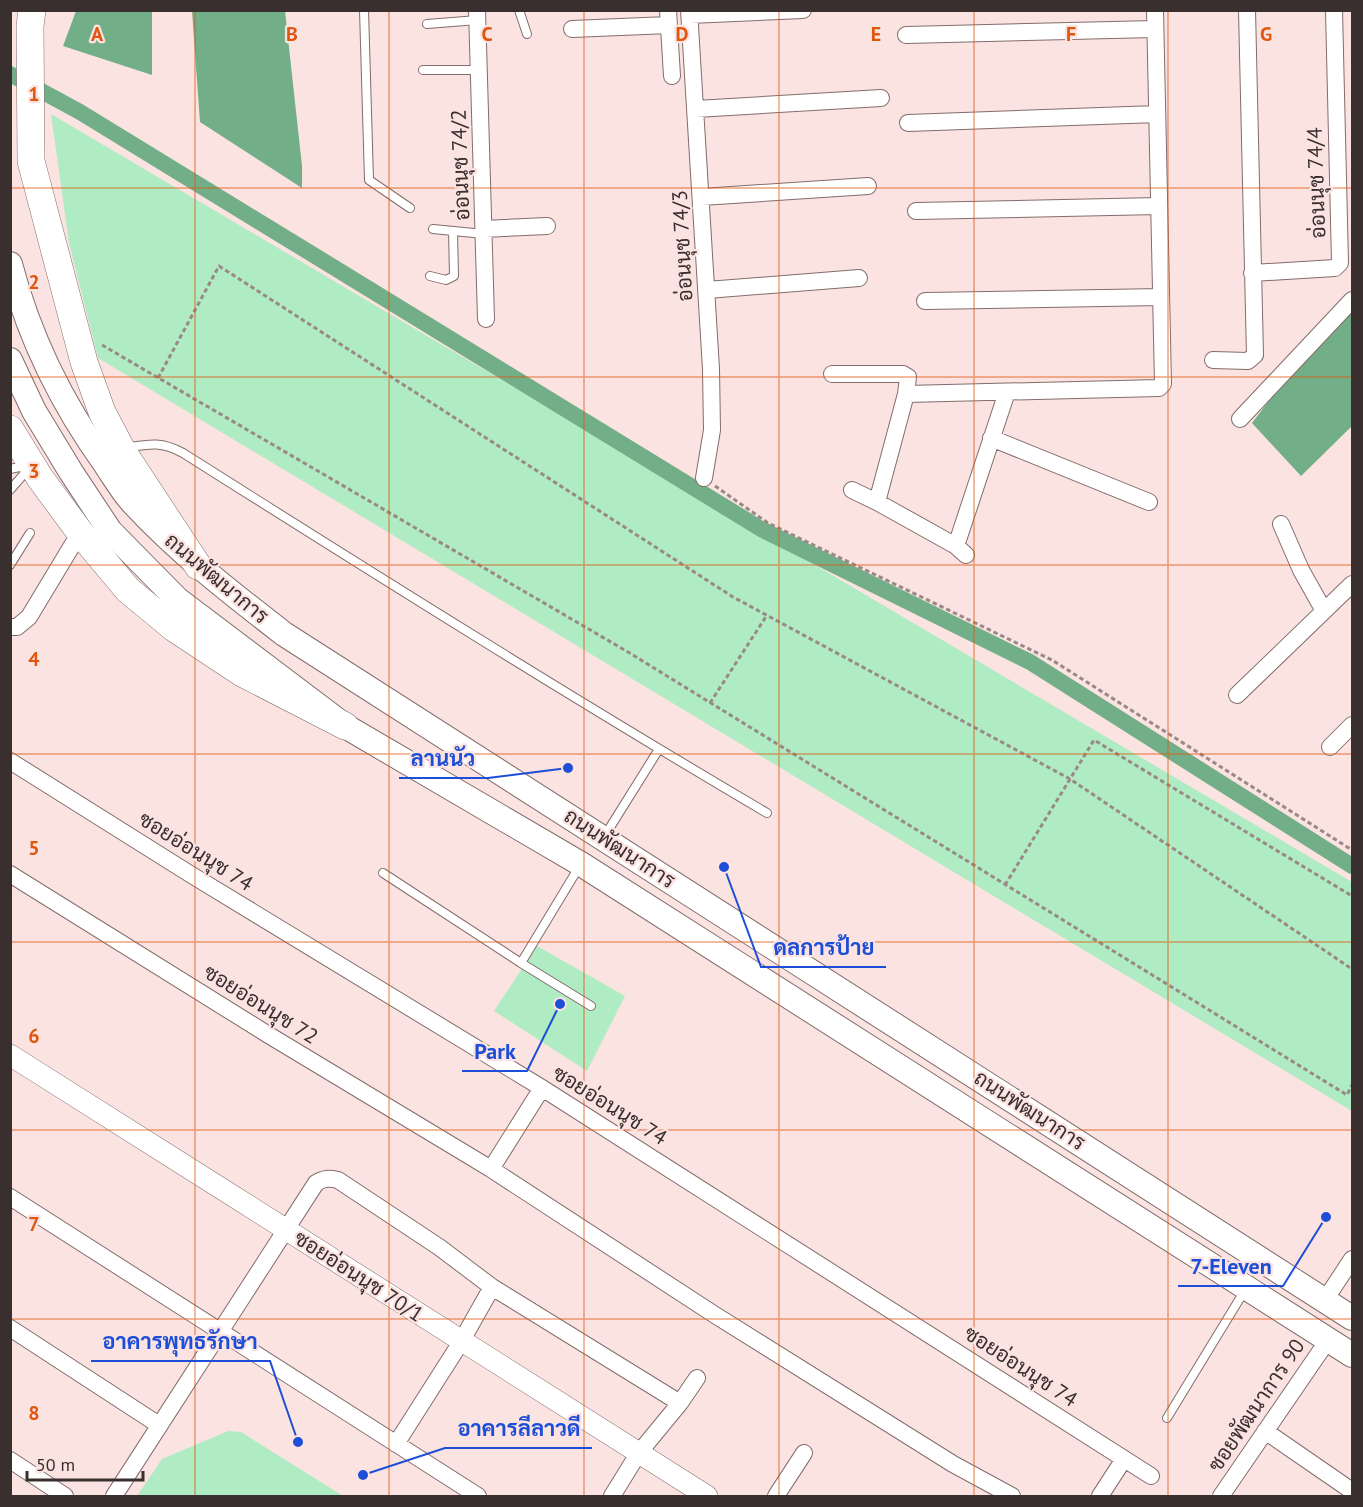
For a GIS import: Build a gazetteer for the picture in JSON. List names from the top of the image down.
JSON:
{
  "streets": {
    "main road": ["ถนนพัฒนาการ"],
    "street": [
      "อ่อนนุช 74/2",
      "อ่อนนุช 74/4",
      "อ่อนนุช 74/3",
      "ซอยอ่อนนุช 74",
      "ซอยอ่อนนุช 72",
      "ซอยอ่อนนุช 70/1",
      "ซอยพัฒนาการ 90"
    ]
  },
  "crossings": [
    ["ถนนพัฒนาการ", "ซอยพัฒนาการ 90"]
  ],
  "places": [
    "ลานนัว",
    "ดลการป้าย",
    "Park",
    "7-Eleven",
    "อาคารพุทธรักษา",
    "อาคารลีลาวดี"
  ],
  "scale_bar": "50 m",
  "grid": {
    "columns": [
      "A",
      "B",
      "C",
      "D",
      "E",
      "F",
      "G"
    ],
    "rows": [
      "1",
      "2",
      "3",
      "4",
      "5",
      "6",
      "7",
      "8"
    ]
  }
}
